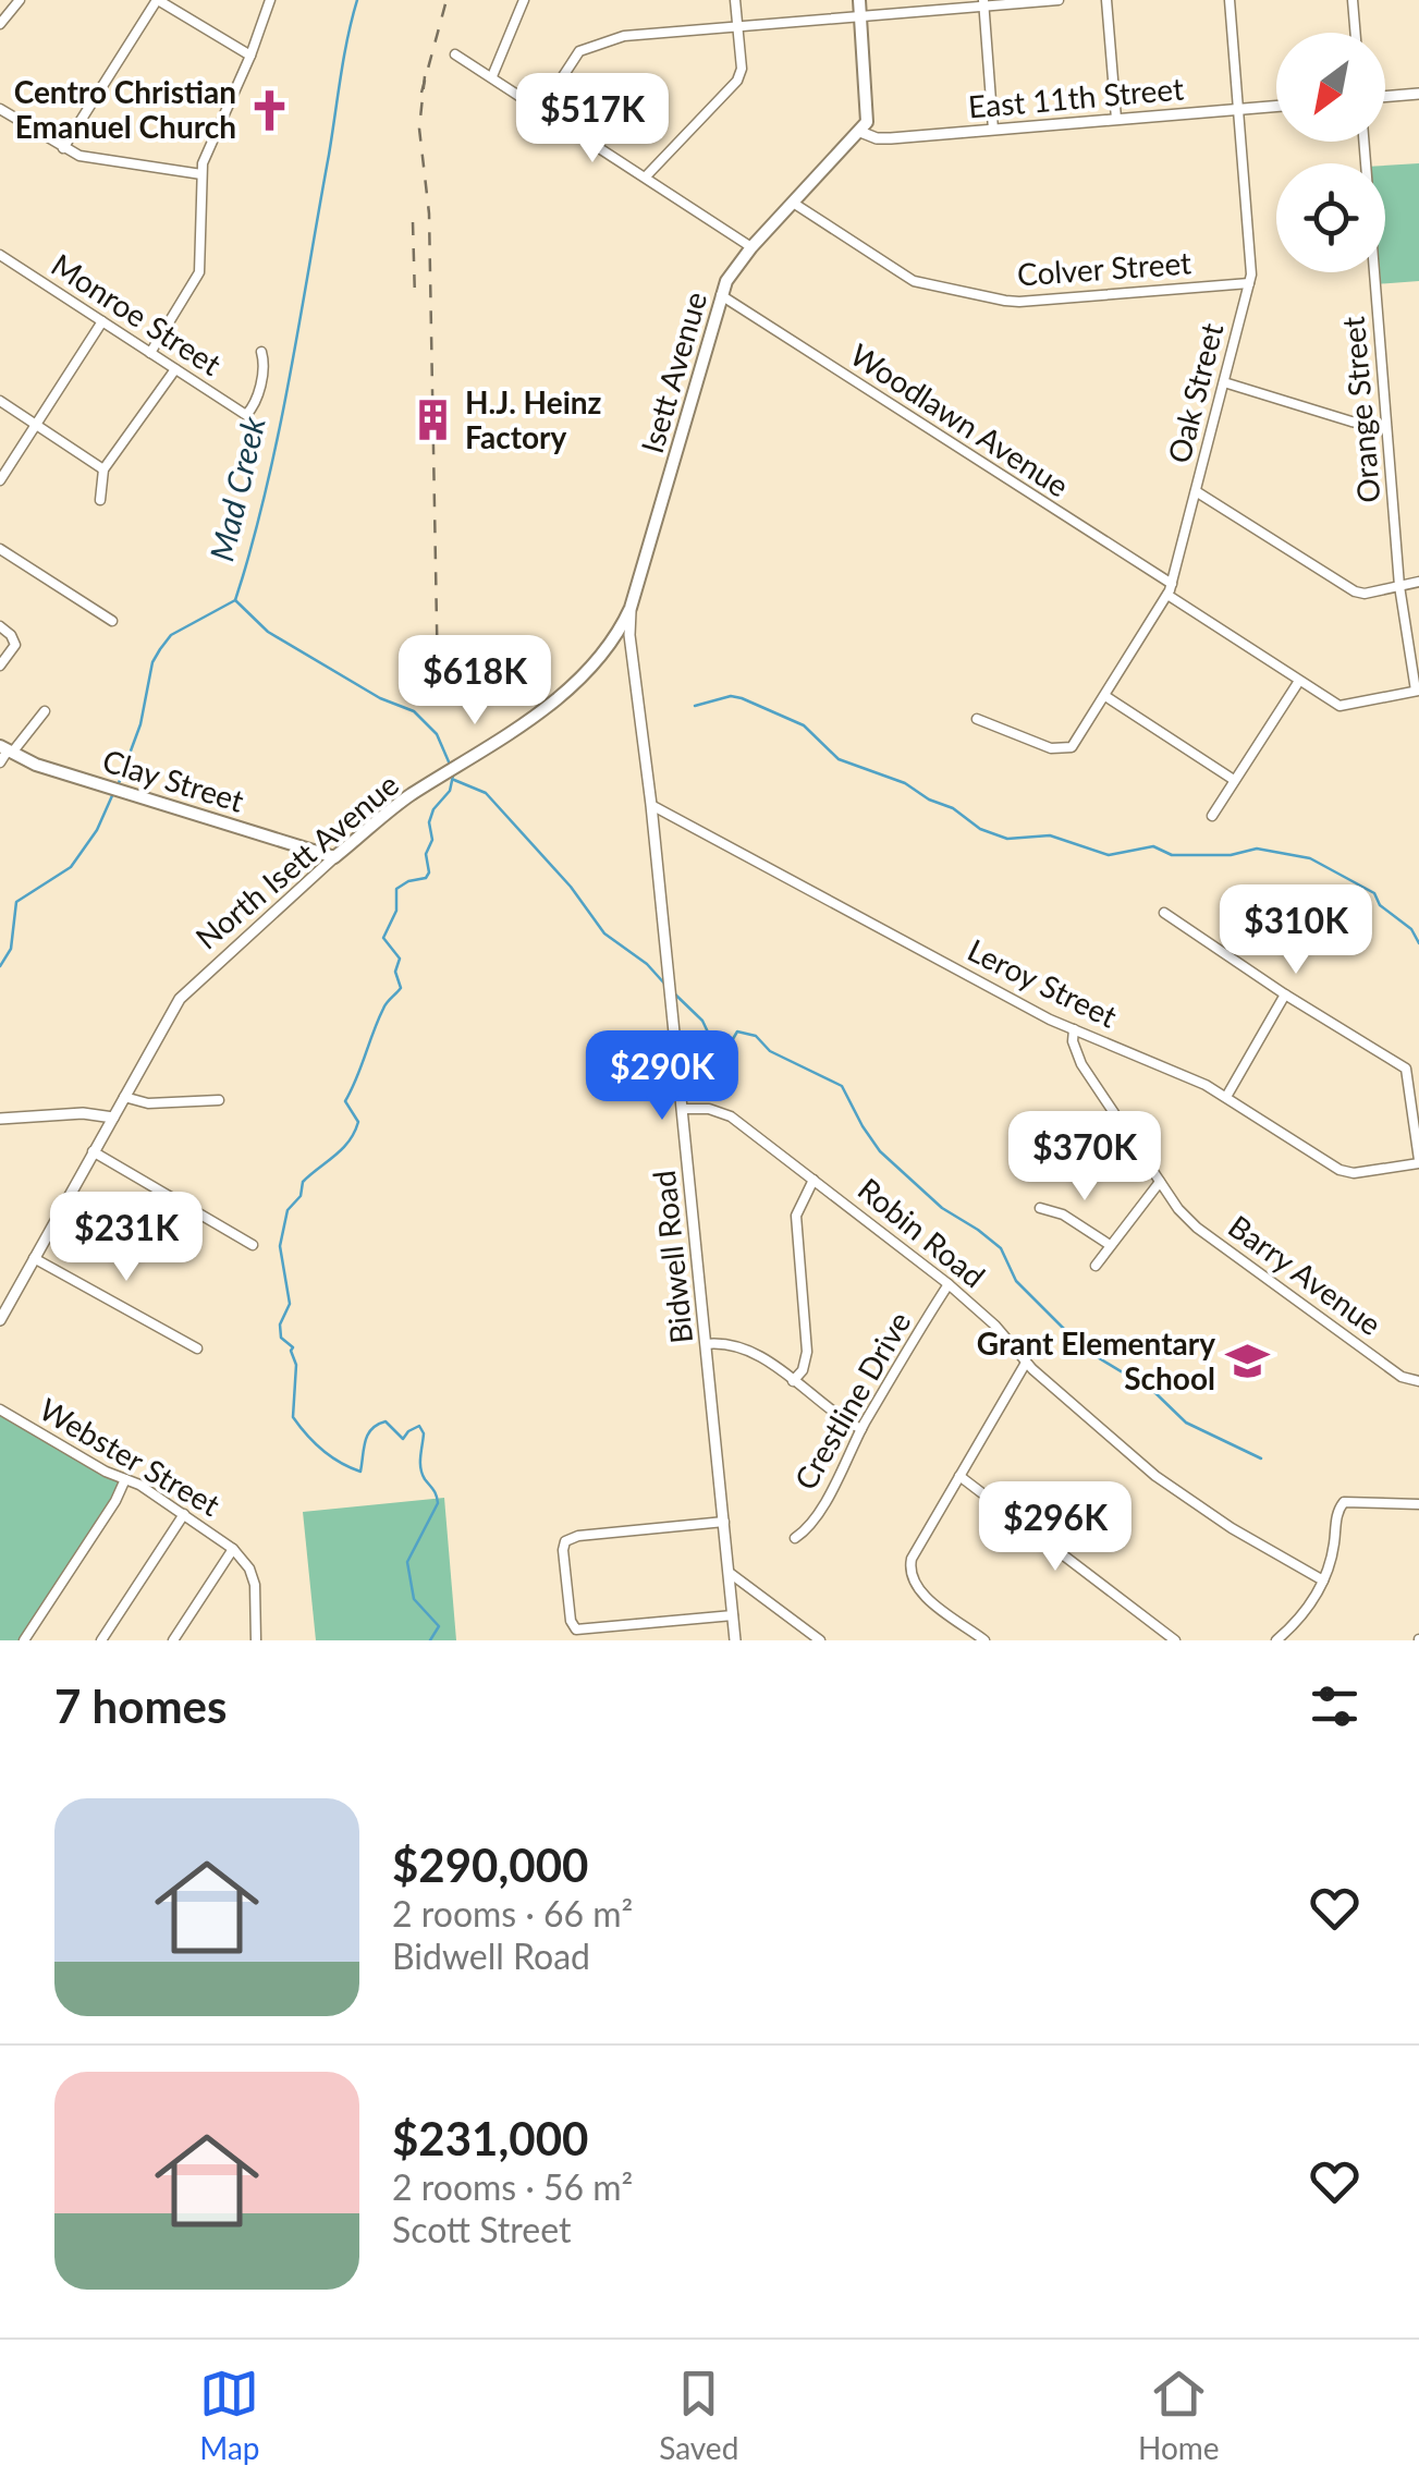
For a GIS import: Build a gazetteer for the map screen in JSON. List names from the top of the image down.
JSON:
{
  "streets": {
    "main road": ["Isett Avenue", "Clay Street", "North Isett Avenue"],
    "street": [
      "East 11th Street",
      "Colver Street",
      "Monroe Street",
      "Oak Street",
      "Orange Street",
      "Woodlawn Avenue",
      "Leroy Street",
      "Robin Road",
      "Bidwell Road",
      "Barry Avenue",
      "Crestline Drive",
      "Webster Street"
    ]
  },
  "crossings": [
    ["East 11th Street", "Isett Avenue"],
    ["East 11th Street", "Oak Street"],
    ["Colver Street", "Isett Avenue"],
    ["Colver Street", "Oak Street"],
    ["Isett Avenue", "Woodlawn Avenue"],
    ["Isett Avenue", "North Isett Avenue"],
    ["Isett Avenue", "Bidwell Road"],
    ["Oak Street", "Woodlawn Avenue"],
    ["Clay Street", "North Isett Avenue"],
    ["North Isett Avenue", "Bidwell Road"],
    ["Leroy Street", "Bidwell Road"],
    ["Leroy Street", "Barry Avenue"],
    ["Robin Road", "Bidwell Road"],
    ["Robin Road", "Crestline Drive"]
  ],
  "water": ["Mad Creek"],
  "places": {
    "church": ["Centro Christian Emanuel Church"],
    "building": ["H.J. Heinz Factory"],
    "school or university": ["Grant Elementary School"]
  },
  "north": "bottom left",
  "page": {
    "price": [
      "$517K",
      "$618K",
      "$310K",
      "$290K",
      "$370K",
      "$231K",
      "$296K"
    ],
    "heading": "7 homes",
    "list": [
      {
        "name": "$290,000",
        "note": "2 rooms · 66 m² · Bidwell Road"
      },
      {
        "name": "$231,000",
        "note": "2 rooms · 56 m² · Scott Street"
      }
    ],
    "tabs": ["Map", "Saved", "Home"]
  }
}
